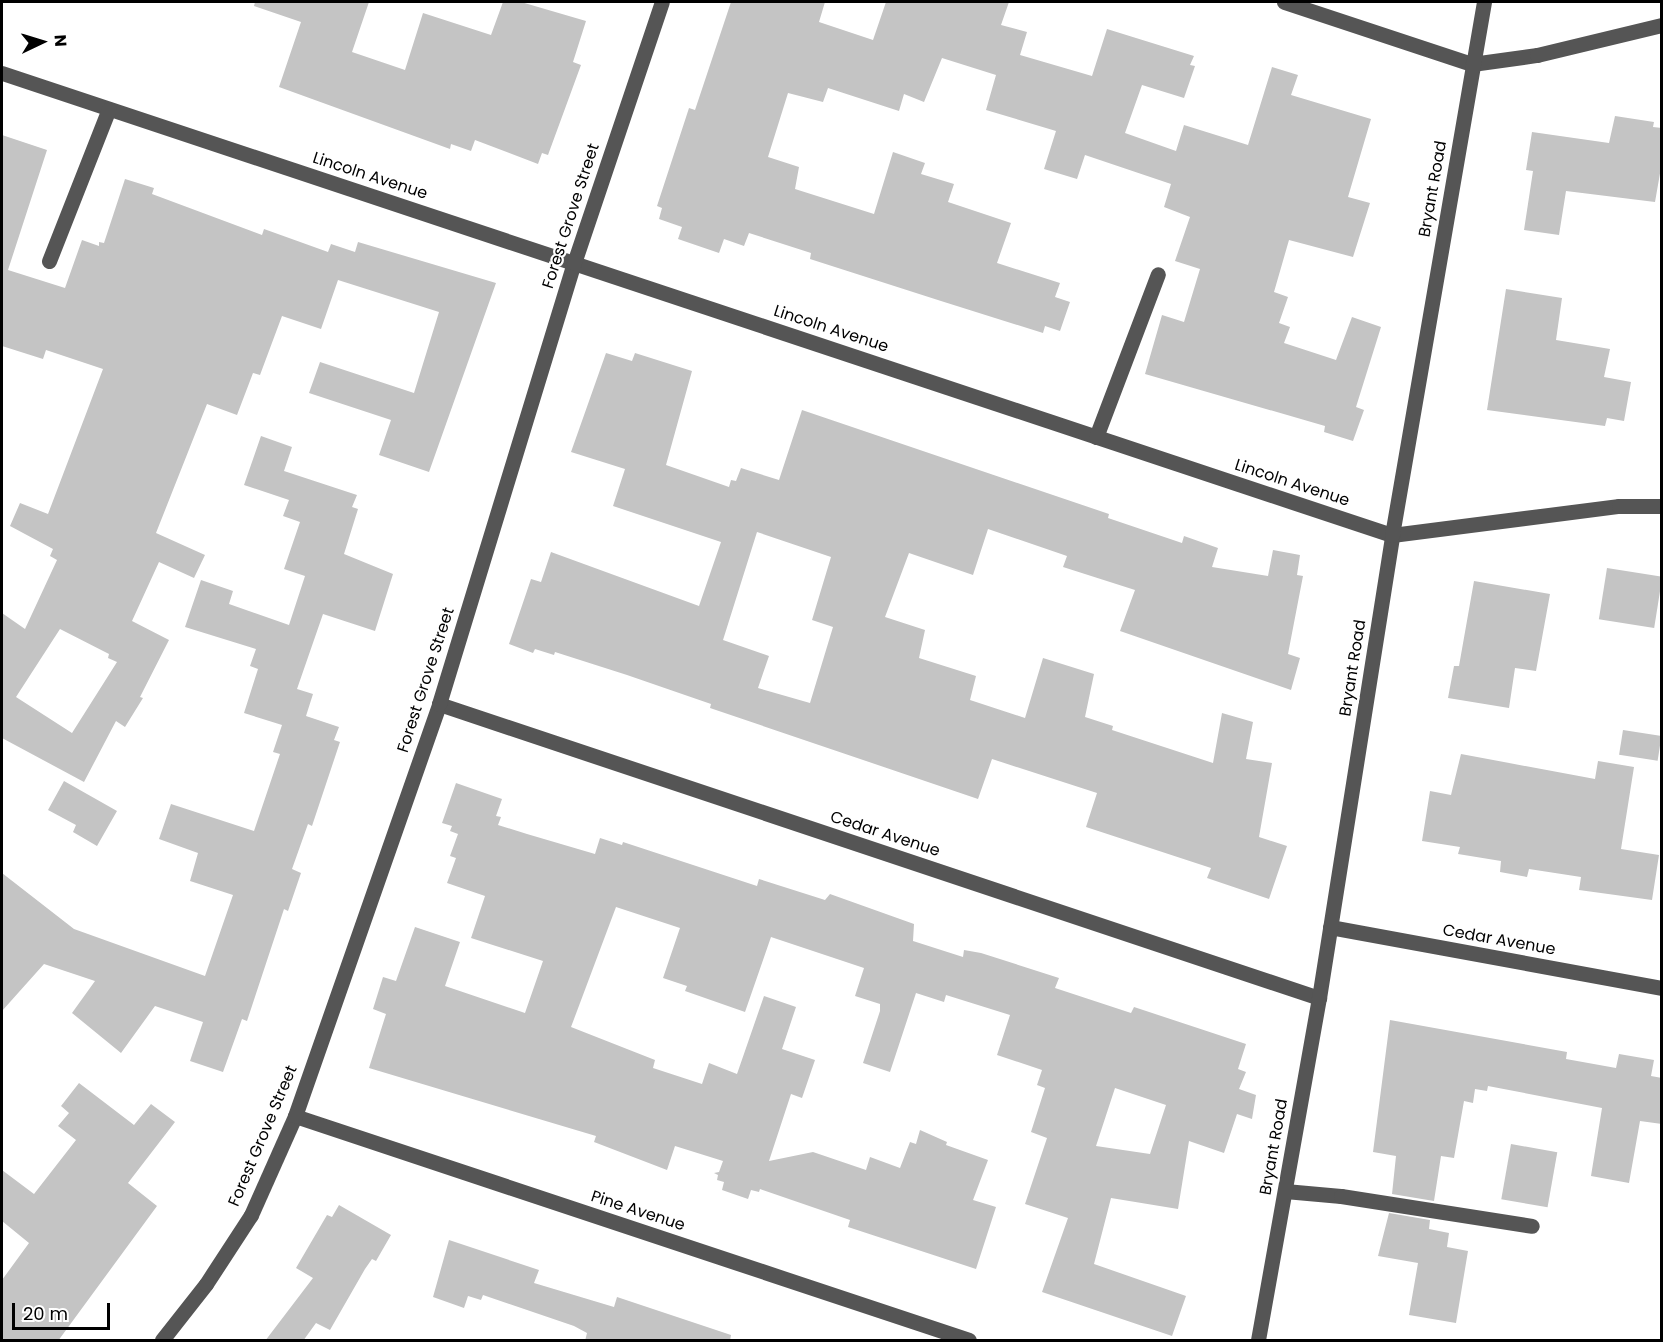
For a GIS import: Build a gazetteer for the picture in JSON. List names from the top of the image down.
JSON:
{
  "streets": {
    "street": [
      "Lincoln Avenue",
      "Bryant Road",
      "Forest Grove Street",
      "Cedar Avenue",
      "Pine Avenue"
    ]
  },
  "crossings": [
    ["Lincoln Avenue", "Bryant Road"],
    ["Lincoln Avenue", "Forest Grove Street"],
    ["Bryant Road", "Cedar Avenue"],
    ["Forest Grove Street", "Cedar Avenue"],
    ["Forest Grove Street", "Pine Avenue"]
  ],
  "scale_bar": "20 m",
  "north": "right"
}
